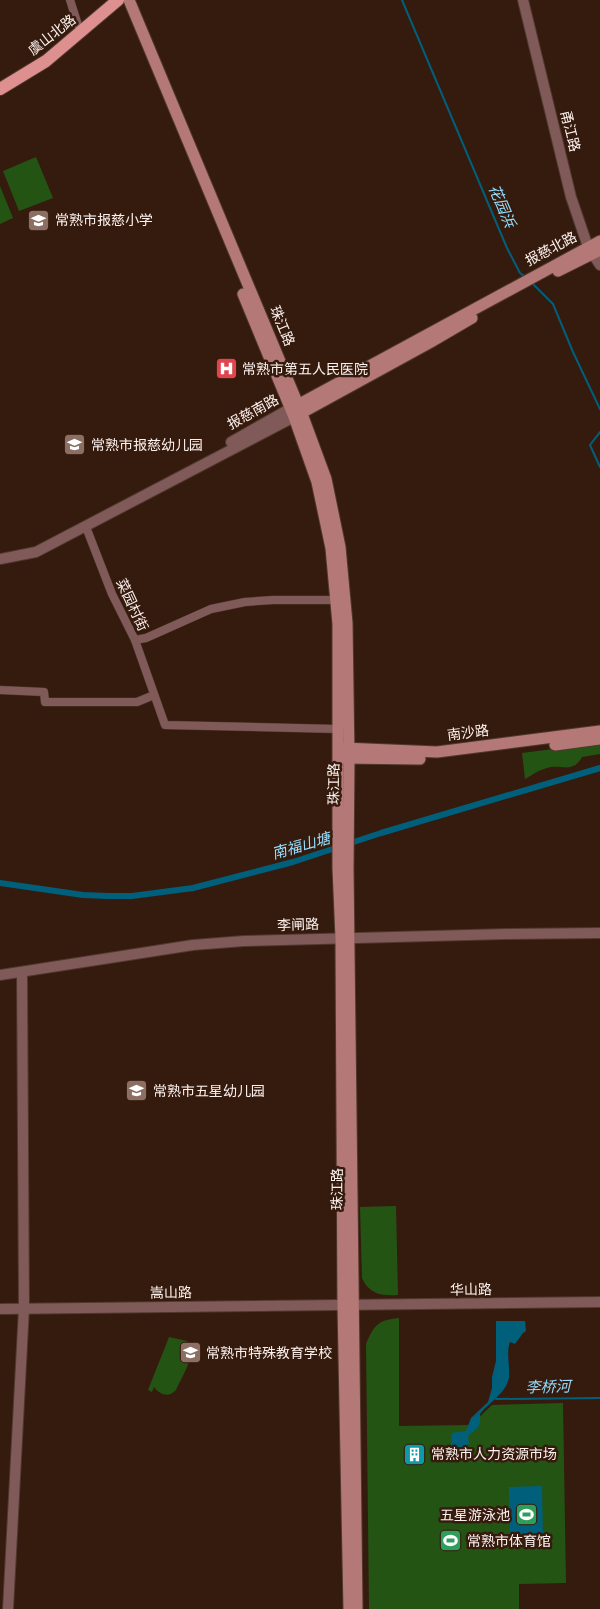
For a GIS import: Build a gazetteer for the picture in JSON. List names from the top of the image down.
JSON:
{
  "streets": {
    "main road": [
      "虞山北路",
      "报慈北路",
      "珠江路",
      "报慈南路",
      "南沙路"
    ],
    "street": [
      "甬江路",
      "菜园村街",
      "李闸路",
      "华山路",
      "嵩山路"
    ]
  },
  "crossings": [
    ["甬江路", "报慈北路"],
    ["报慈北路", "报慈南路"],
    ["珠江路", "报慈南路"],
    ["珠江路", "菜园村街"],
    ["珠江路", "南沙路"],
    ["珠江路", "李闸路"],
    ["珠江路", "华山路"],
    ["珠江路", "嵩山路"],
    ["报慈南路", "菜园村街"],
    ["华山路", "嵩山路"]
  ],
  "water": ["花园浜", "南福山塘", "李桥河"],
  "places": {
    "school or university": [
      "常熟市报慈小学",
      "常熟市报慈幼儿园",
      "常熟市五星幼儿园",
      "常熟市特殊教育学校"
    ],
    "hospital": ["常熟市第五人民医院"],
    "building": ["常熟市人力资源市场"],
    "sports": ["五星游泳池", "常熟市体育馆"]
  }
}
